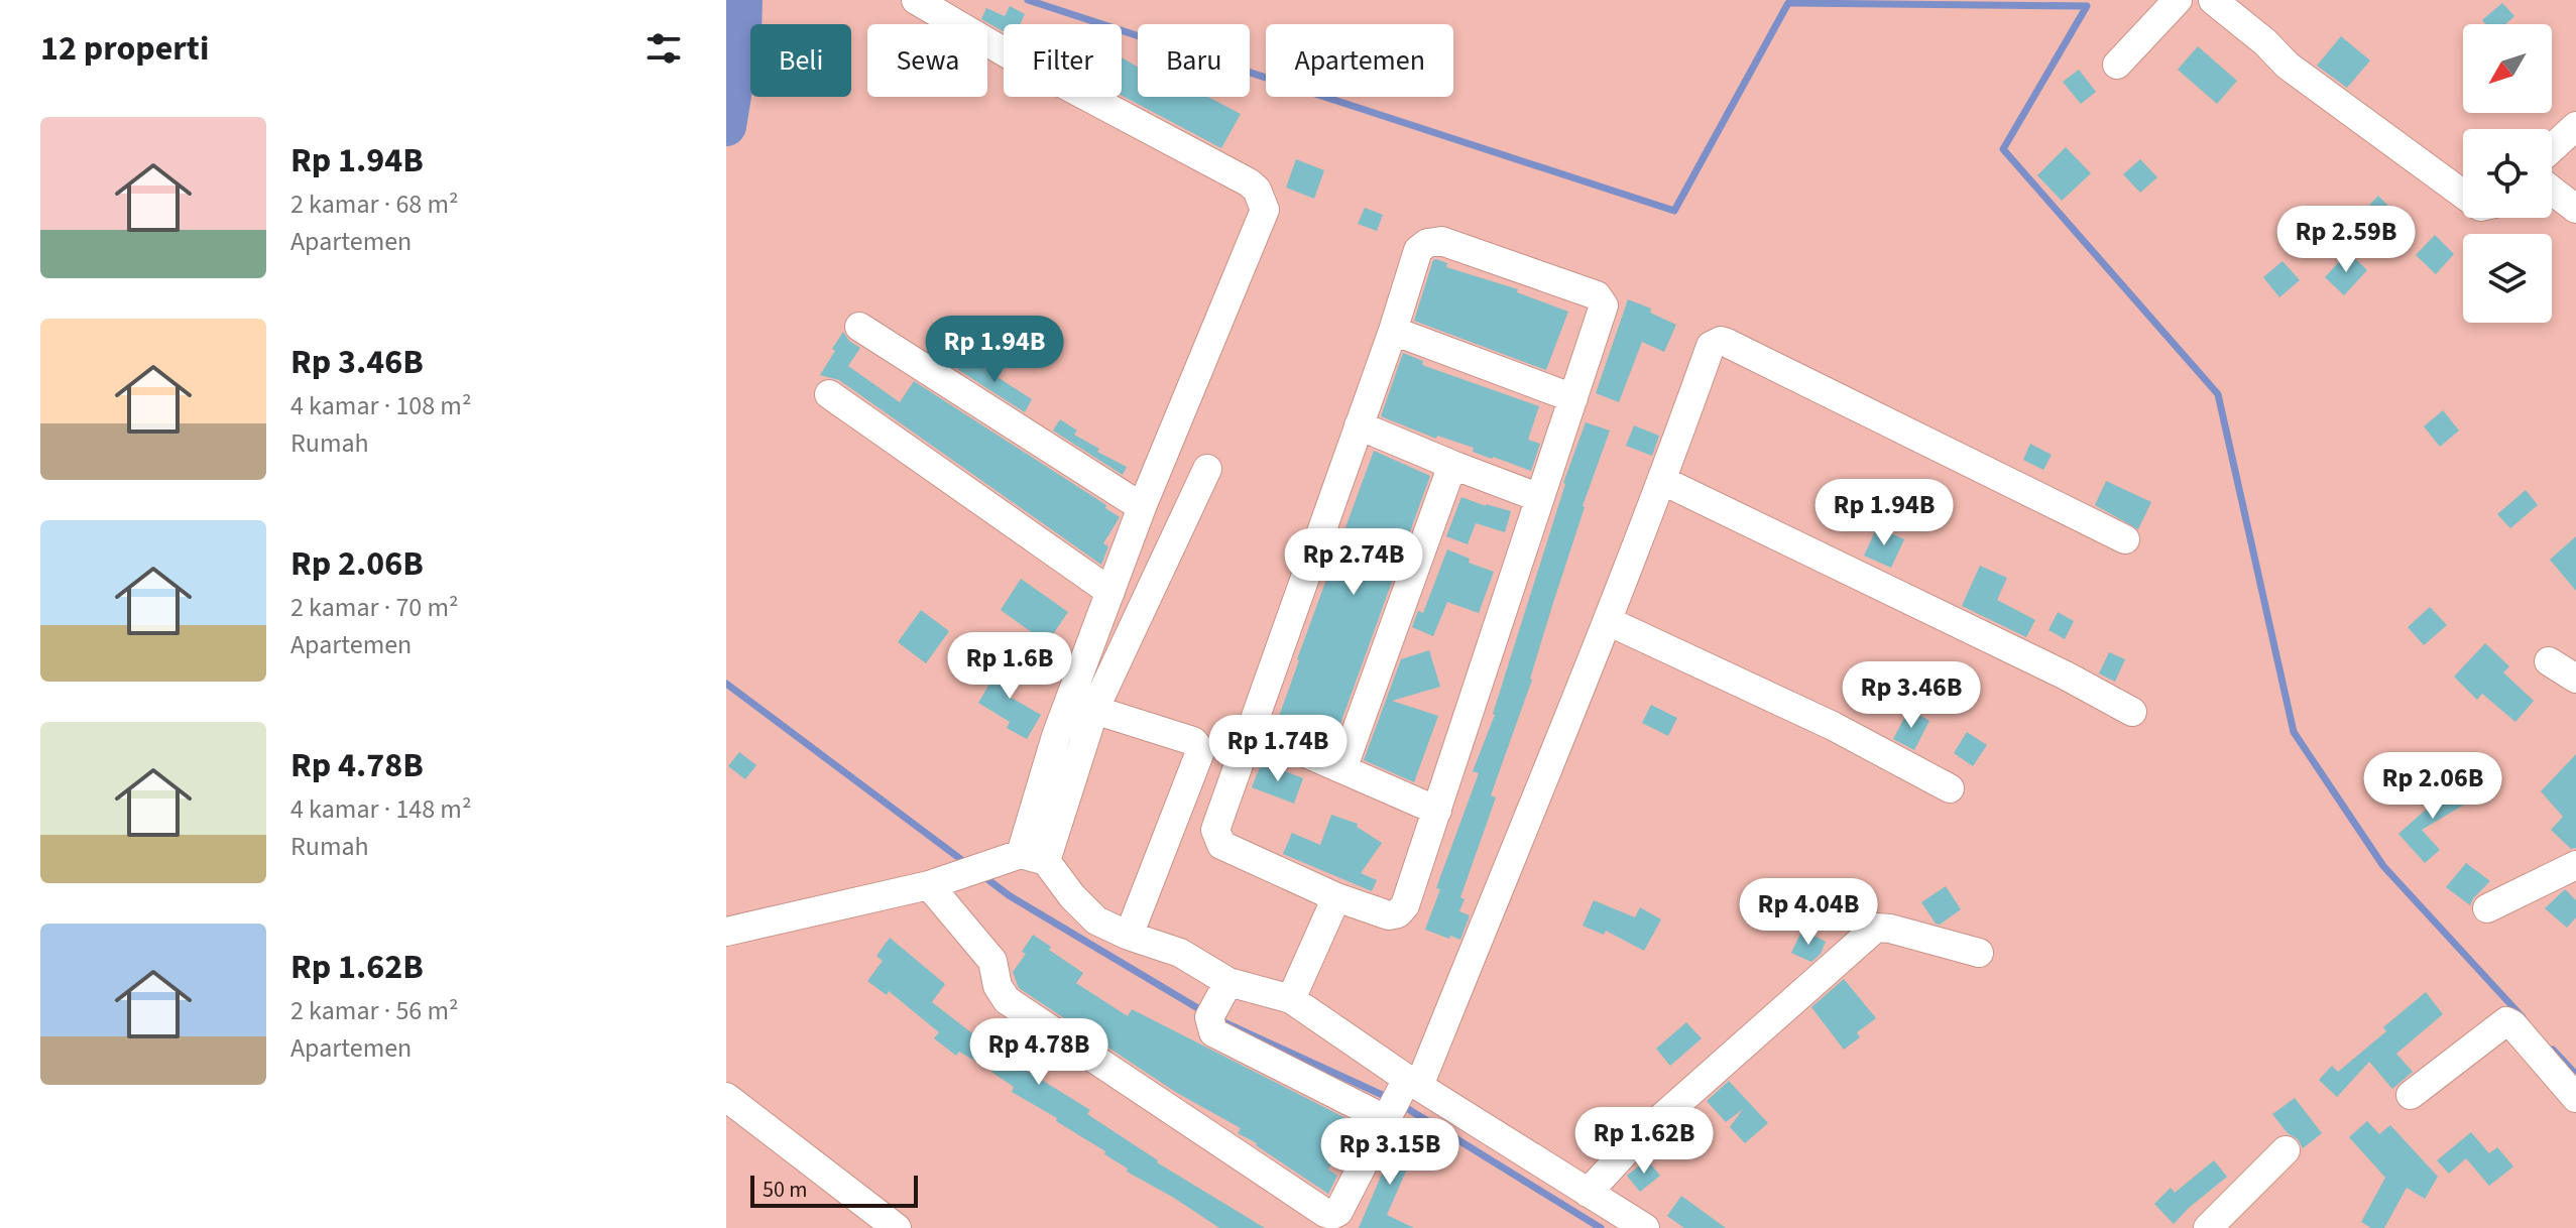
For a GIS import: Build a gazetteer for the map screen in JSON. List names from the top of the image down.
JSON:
{
  "scale_bar": "50 m",
  "north": "bottom left",
  "page": {
    "heading": "12 properti",
    "chip": [
      "Beli",
      "Sewa",
      "Filter",
      "Baru",
      "Apartemen"
    ],
    "list": [
      {
        "name": "Rp 1.94B",
        "note": "2 kamar · 68 m² · Apartemen"
      },
      {
        "name": "Rp 3.46B",
        "note": "4 kamar · 108 m² · Rumah"
      },
      {
        "name": "Rp 2.06B",
        "note": "2 kamar · 70 m² · Apartemen"
      },
      {
        "name": "Rp 4.78B",
        "note": "4 kamar · 148 m² · Rumah"
      },
      {
        "name": "Rp 1.62B",
        "note": "2 kamar · 56 m² · Apartemen"
      }
    ],
    "price": [
      "Rp 2.59B",
      "Rp 1.94B",
      "Rp 1.94B",
      "Rp 2.74B",
      "Rp 1.6B",
      "Rp 3.46B",
      "Rp 1.74B",
      "Rp 2.06B",
      "Rp 4.04B",
      "Rp 4.78B",
      "Rp 1.62B",
      "Rp 3.15B"
    ],
    "scale": "50 m"
  }
}
